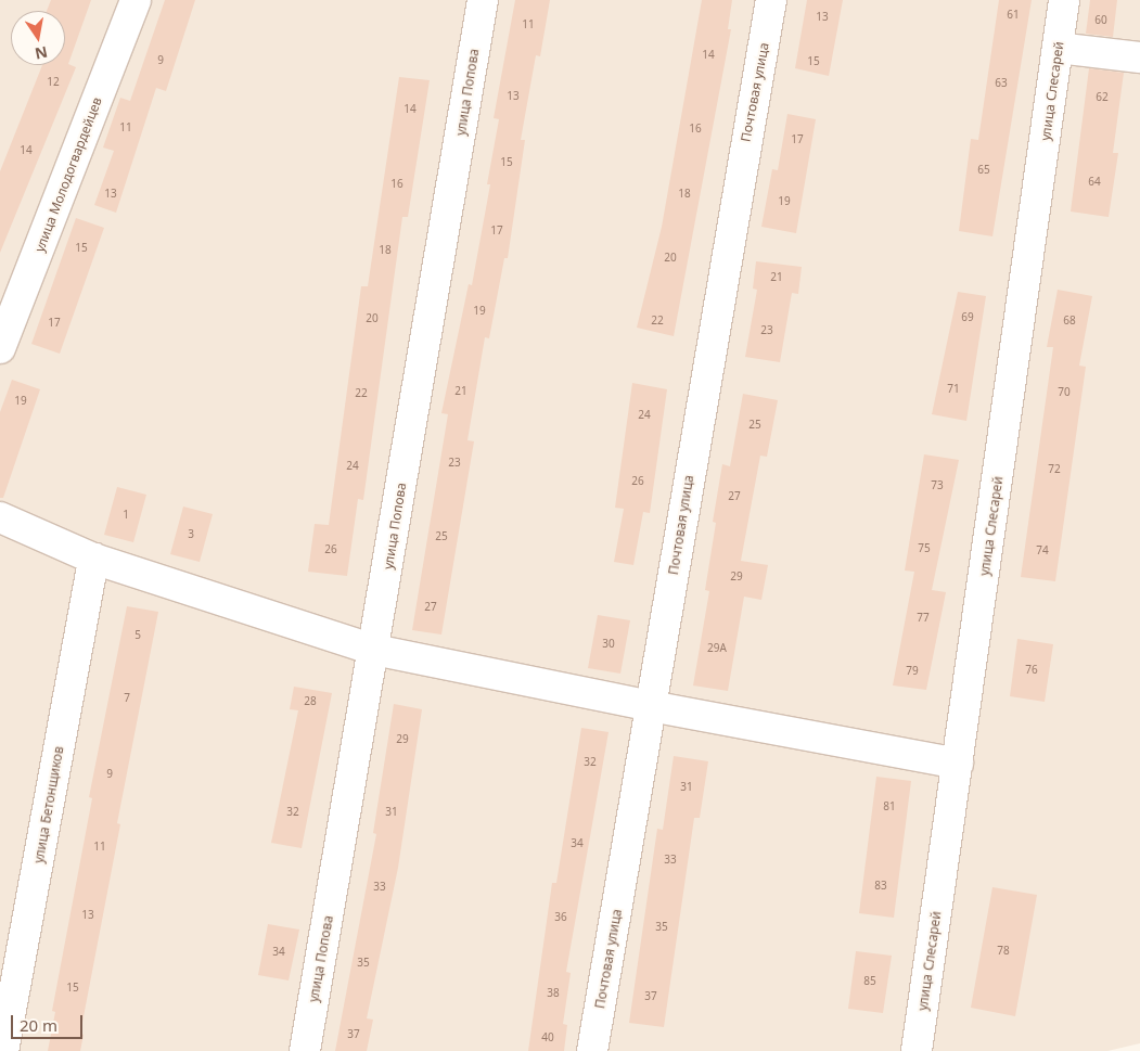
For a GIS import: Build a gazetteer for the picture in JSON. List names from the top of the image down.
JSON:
{
  "streets": {
    "street": [
      "улица Слесарей",
      "улица Попова",
      "Почтовая улица",
      "улица Молодогвардейцев",
      "улица Бетонщиков"
    ]
  },
  "house_numbers": [
    "61",
    "13",
    "60",
    "11",
    "14",
    "9",
    "15",
    "12",
    "63",
    "13",
    "62",
    "14",
    "11",
    "16",
    "17",
    "14",
    "15",
    "65",
    "64",
    "16",
    "13",
    "18",
    "19",
    "17",
    "15",
    "18",
    "20",
    "21",
    "19",
    "69",
    "20",
    "22",
    "68",
    "17",
    "23",
    "71",
    "21",
    "70",
    "22",
    "19",
    "24",
    "25",
    "23",
    "24",
    "72",
    "26",
    "73",
    "27",
    "1",
    "3",
    "25",
    "75",
    "26",
    "74",
    "29",
    "27",
    "77",
    "5",
    "30",
    "29А",
    "76",
    "79",
    "7",
    "28",
    "29",
    "32",
    "9",
    "31",
    "81",
    "32",
    "31",
    "34",
    "11",
    "33",
    "83",
    "33",
    "13",
    "36",
    "35",
    "78",
    "34",
    "35",
    "85",
    "15",
    "38",
    "37",
    "37",
    "40"
  ],
  "scale_bar": "20 m",
  "north": "bottom"
}
